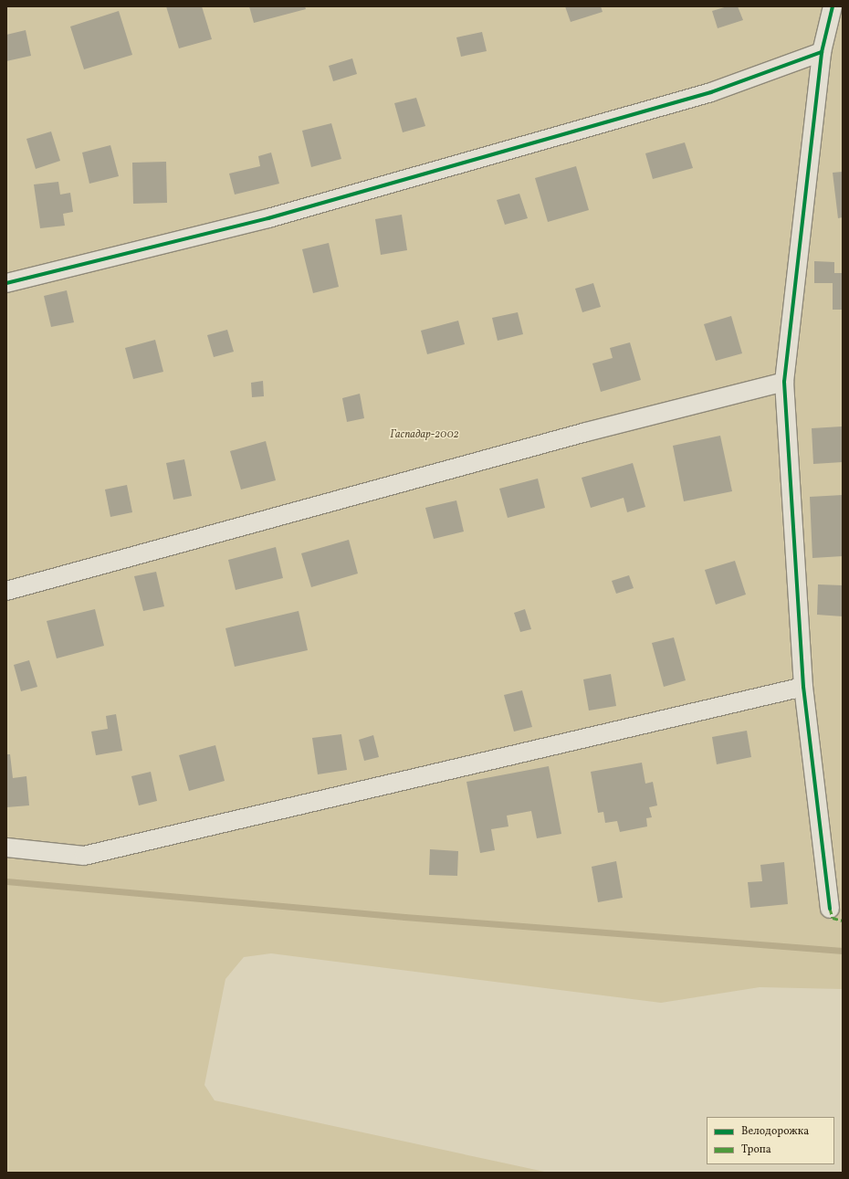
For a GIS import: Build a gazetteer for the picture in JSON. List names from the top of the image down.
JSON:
{
  "parks": ["Гаспадар-2002"],
  "legend": ["Велодорожка", "Тропа"]
}
